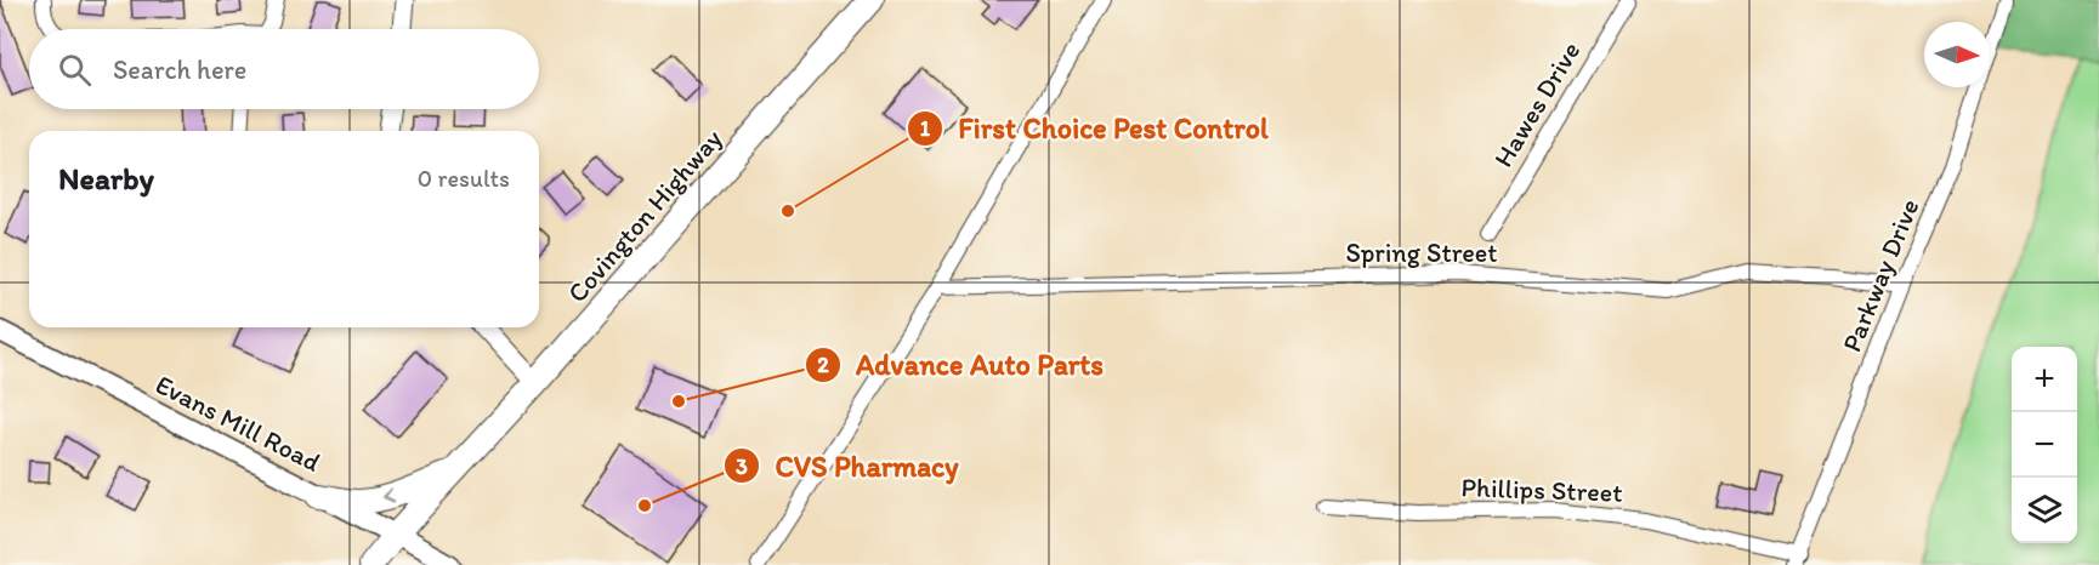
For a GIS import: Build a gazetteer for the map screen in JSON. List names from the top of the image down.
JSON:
{
  "streets": {
    "main road": ["Covington Highway", "Evans Mill Road"],
    "street": [
      "Hawes Drive",
      "Spring Street",
      "Parkway Drive",
      "Phillips Street"
    ]
  },
  "crossings": [
    ["Covington Highway", "Evans Mill Road"],
    ["Spring Street", "Parkway Drive"],
    ["Parkway Drive", "Phillips Street"]
  ],
  "places": ["First Choice Pest Control", "Advance Auto Parts", "CVS Pharmacy"],
  "north": "right",
  "page": {
    "search": "Search here",
    "heading": ["Nearby", "0 results"],
    "map_buttons": ["+", "−"]
  }
}
